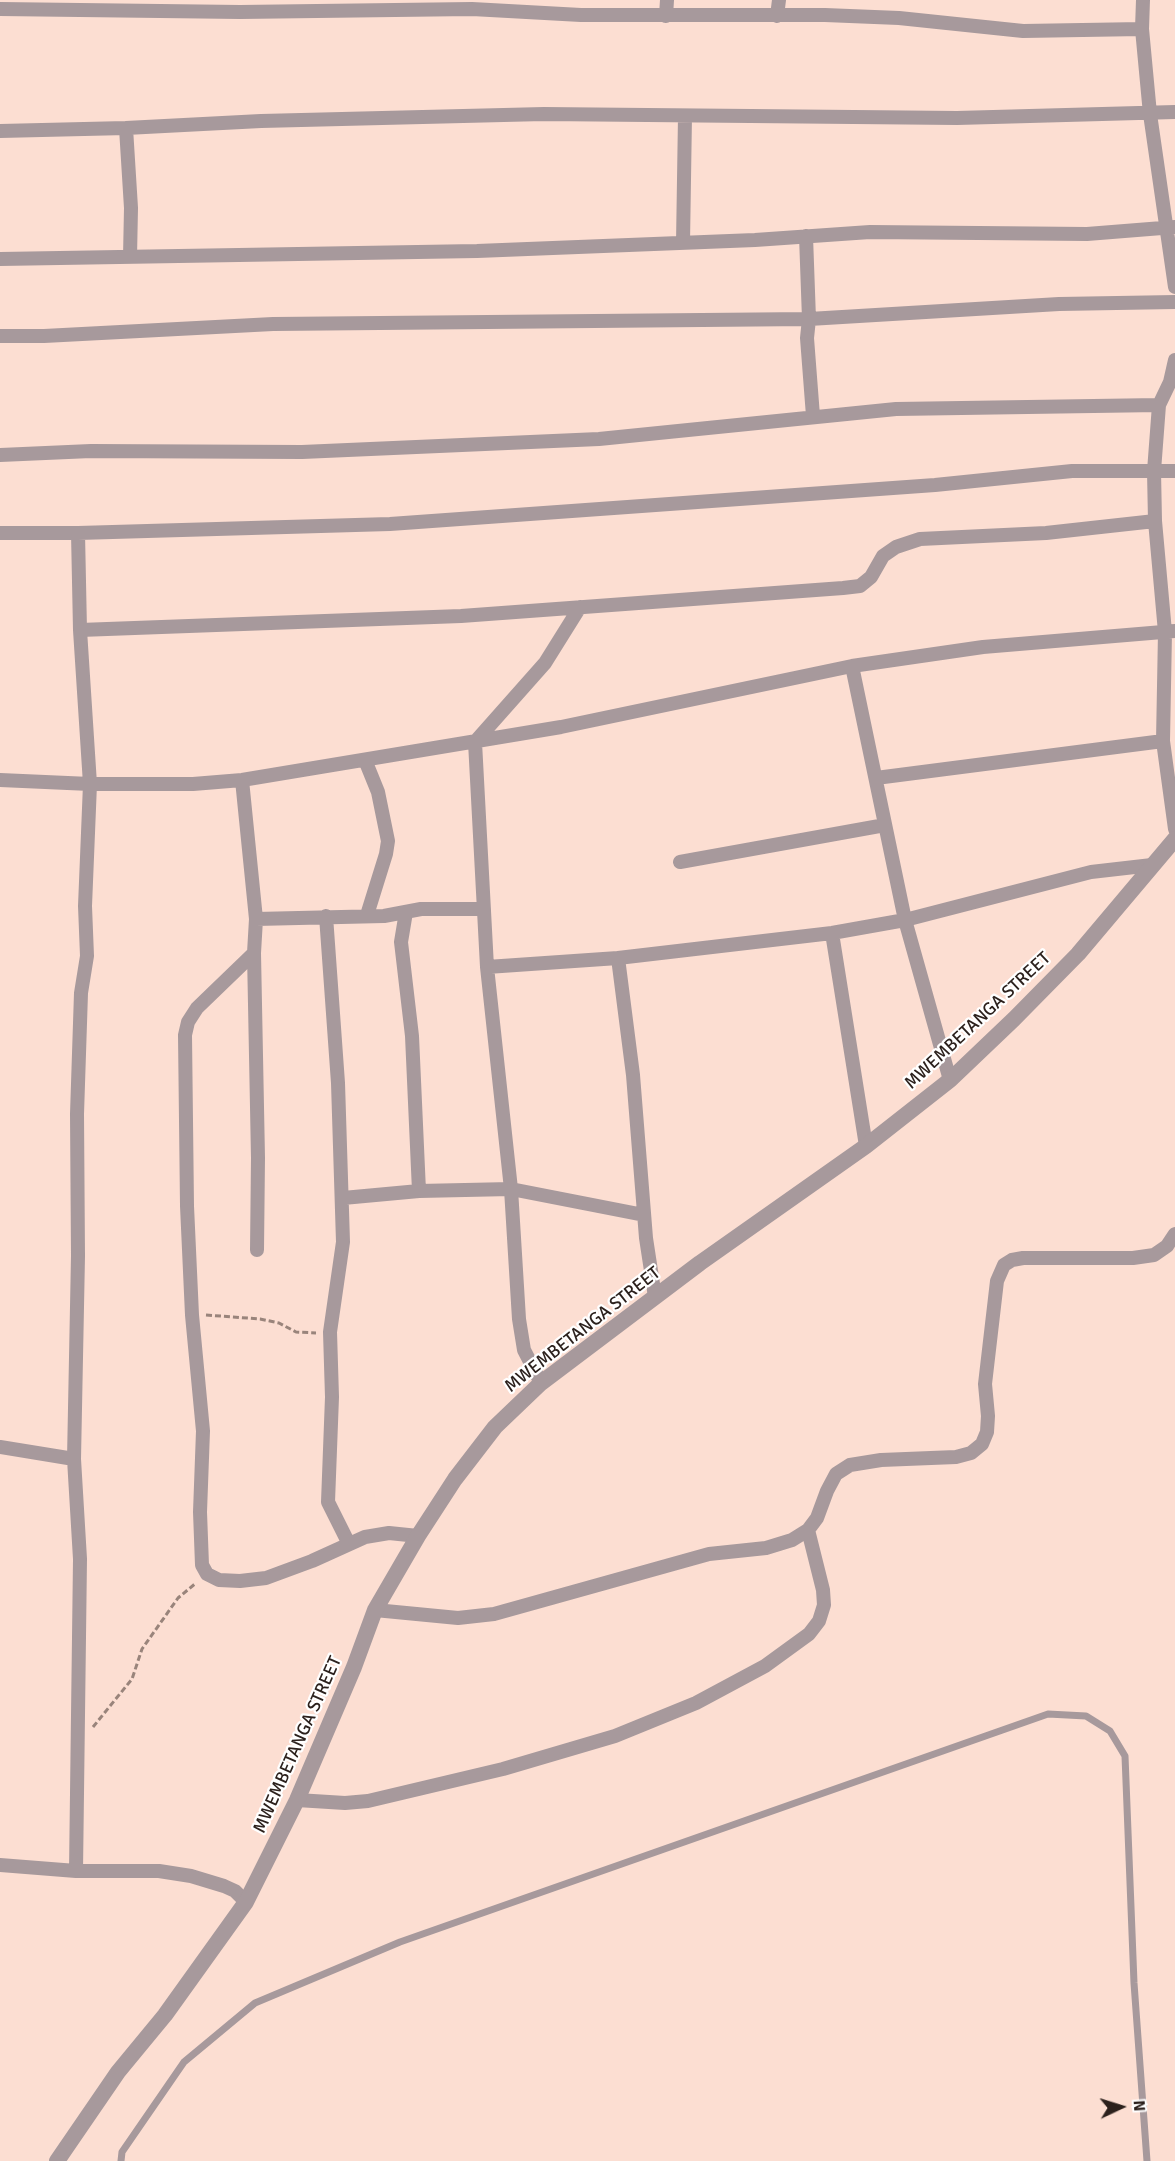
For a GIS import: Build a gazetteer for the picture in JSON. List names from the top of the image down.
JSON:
{
  "streets": {
    "street": ["MWEMBETANGA STREET"]
  },
  "north": "right"
}
